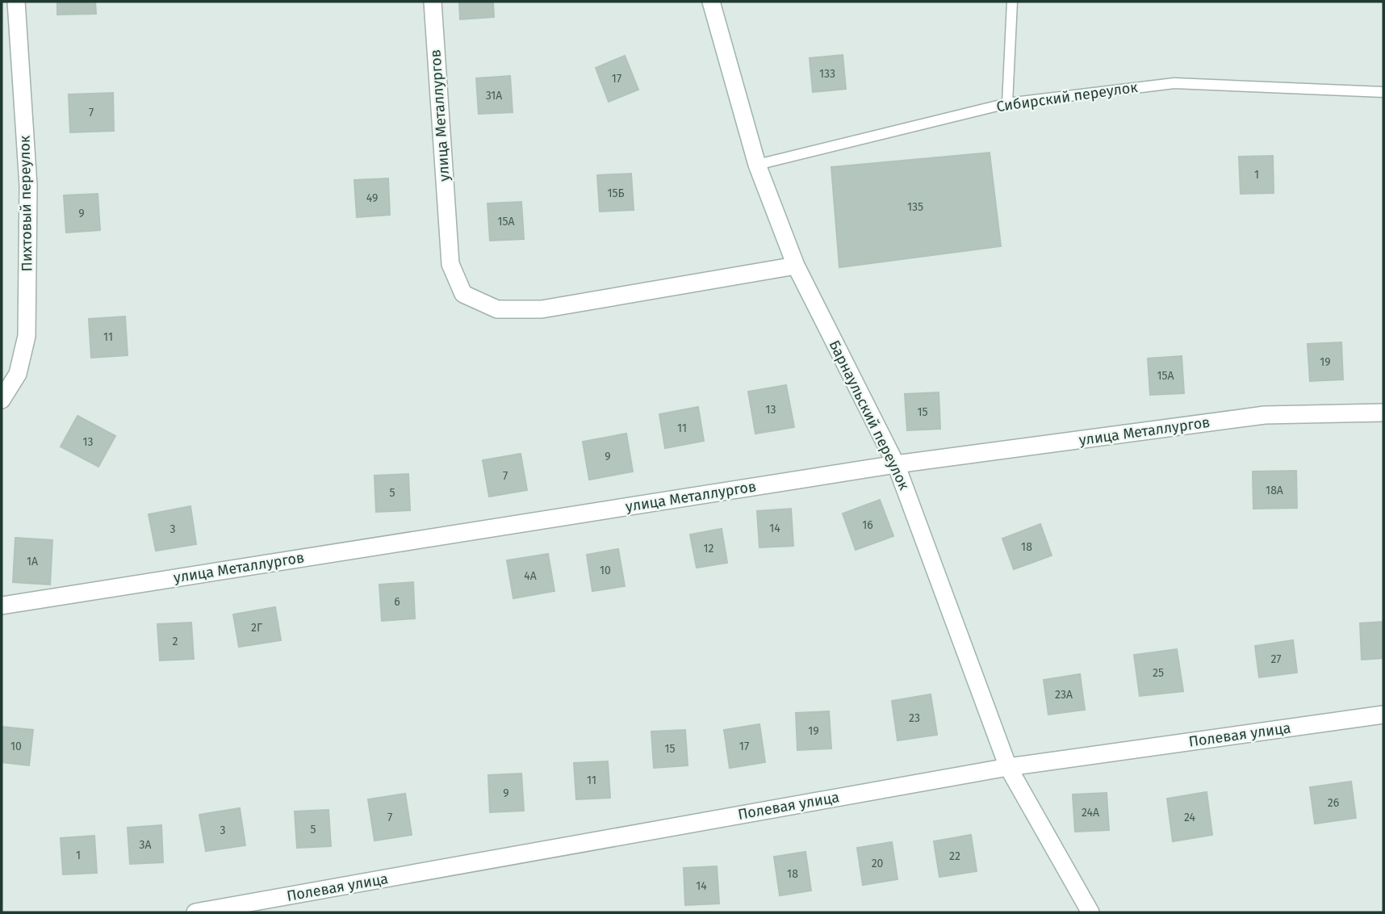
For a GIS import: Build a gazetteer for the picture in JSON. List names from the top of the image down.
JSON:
{
  "streets": {
    "street": [
      "улица Металлургов",
      "Пихтовый переулок",
      "Барнаульский переулок",
      "Полевая улица"
    ],
    "lane": ["Сибирский переулок"]
  },
  "crossings": [
    ["Сибирский переулок", "Барнаульский переулок"],
    ["улица Металлургов", "Барнаульский переулок"],
    ["Барнаульский переулок", "Полевая улица"]
  ],
  "house_numbers": [
    "133",
    "17",
    "31А",
    "7",
    "1",
    "15Б",
    "49",
    "135",
    "9",
    "15А",
    "11",
    "19",
    "15А",
    "13",
    "15",
    "11",
    "13",
    "9",
    "7",
    "18А",
    "5",
    "16",
    "14",
    "3",
    "18",
    "12",
    "1А",
    "10",
    "4А",
    "6",
    "2Г",
    "2",
    "27",
    "25",
    "23А",
    "23",
    "19",
    "10",
    "17",
    "15",
    "11",
    "9",
    "26",
    "24А",
    "7",
    "24",
    "5",
    "3",
    "3А",
    "1",
    "22",
    "20",
    "18",
    "14"
  ]
}
